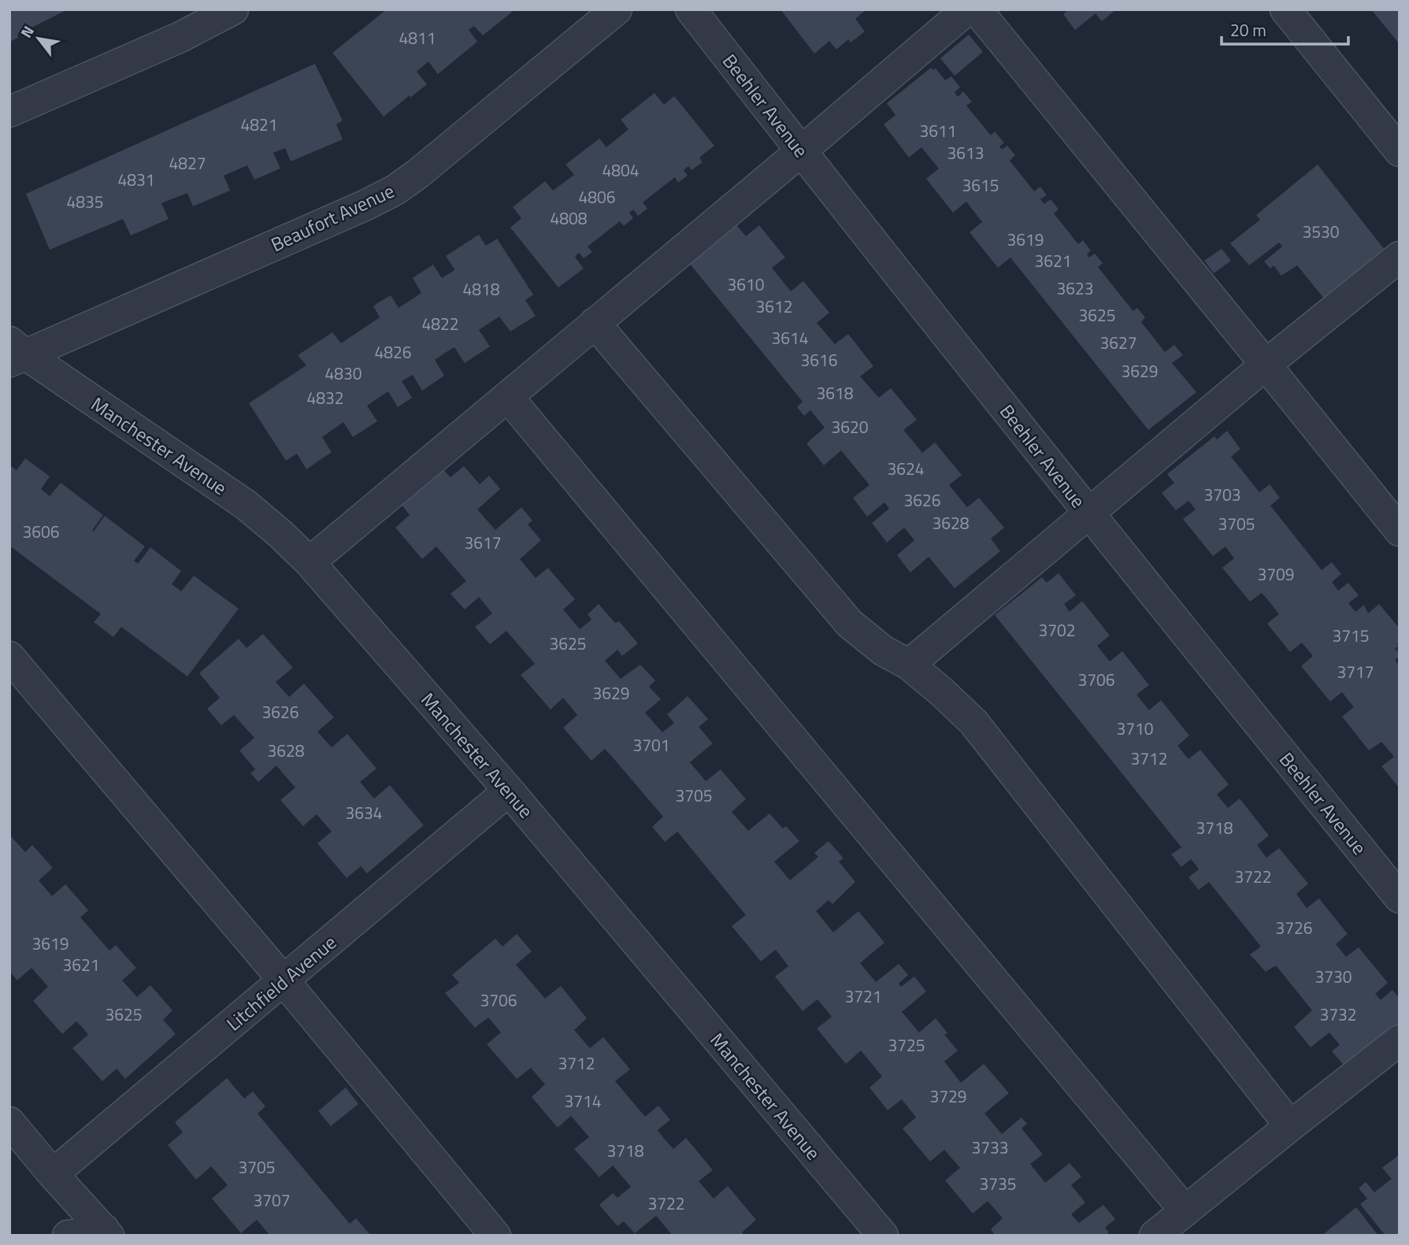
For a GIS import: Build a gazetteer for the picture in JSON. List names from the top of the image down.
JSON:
{
  "streets": {
    "street": [
      "Beehler Avenue",
      "Beaufort Avenue",
      "Manchester Avenue",
      "Litchfield Avenue"
    ]
  },
  "crossings": [
    ["Beaufort Avenue", "Manchester Avenue"],
    ["Manchester Avenue", "Litchfield Avenue"]
  ],
  "house_numbers": [
    "4811",
    "4821",
    "3611",
    "3613",
    "4827",
    "4804",
    "4831",
    "3615",
    "4806",
    "4835",
    "4808",
    "3530",
    "3619",
    "3621",
    "3610",
    "3623",
    "4818",
    "3612",
    "3625",
    "4822",
    "3614",
    "3627",
    "4826",
    "3616",
    "3629",
    "4830",
    "3618",
    "4832",
    "3620",
    "3624",
    "3703",
    "3626",
    "3628",
    "3705",
    "3606",
    "3617",
    "3709",
    "3702",
    "3715",
    "3625",
    "3717",
    "3706",
    "3629",
    "3626",
    "3710",
    "3701",
    "3628",
    "3712",
    "3705",
    "3634",
    "3718",
    "3722",
    "3726",
    "3619",
    "3621",
    "3730",
    "3721",
    "3706",
    "3625",
    "3732",
    "3725",
    "3712",
    "3729",
    "3714",
    "3733",
    "3718",
    "3705",
    "3735",
    "3707",
    "3722"
  ],
  "scale_bar": "20 m",
  "north": "top left"
}
